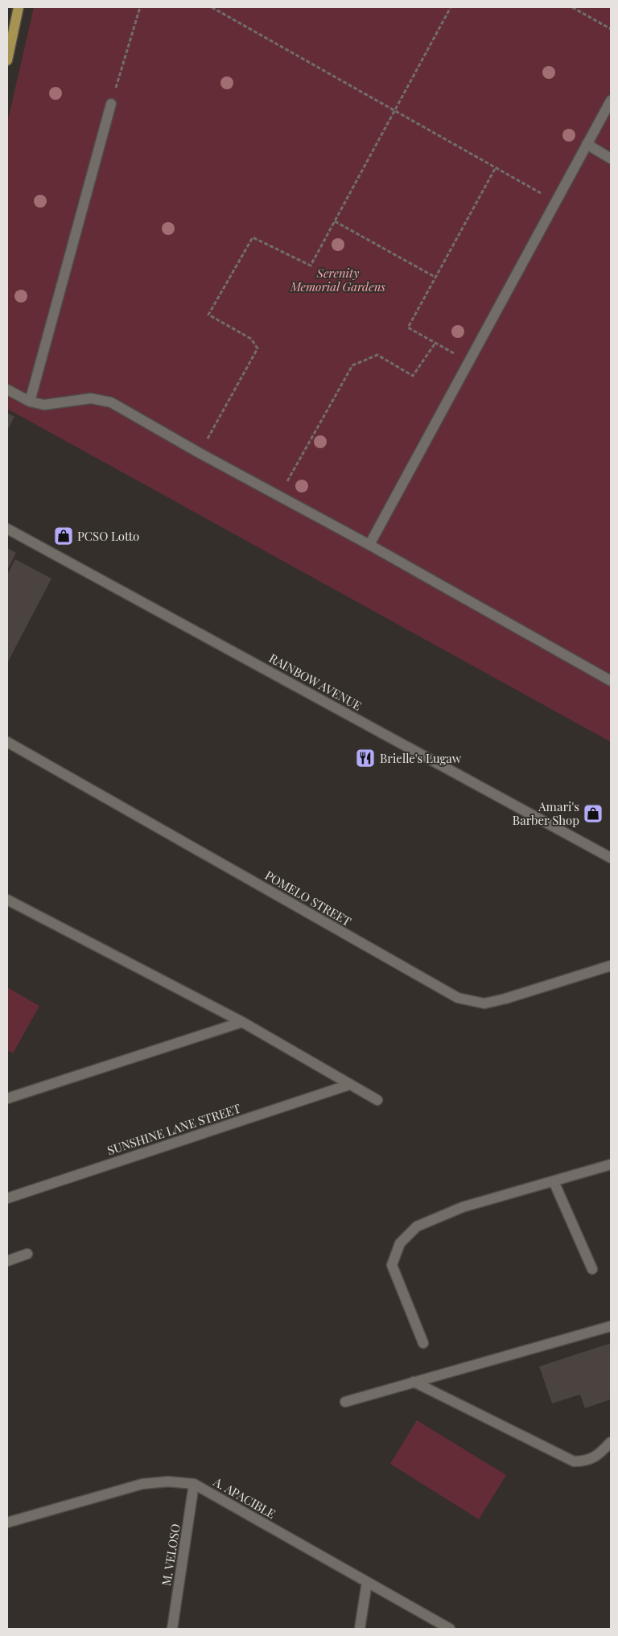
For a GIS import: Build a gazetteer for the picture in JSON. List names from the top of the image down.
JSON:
{
  "streets": {
    "street": [
      "RAINBOW AVENUE",
      "POMELO STREET",
      "SUNSHINE LANE STREET",
      "A. APACIBLE",
      "M. VELOSO"
    ]
  },
  "crossings": [
    ["A. APACIBLE", "M. VELOSO"]
  ],
  "parks": ["Serenity Memorial Gardens"],
  "places": {
    "shop": ["PCSO Lotto", "Amari's Barber Shop"],
    "restaurant": ["Brielle's Lugaw"]
  }
}
